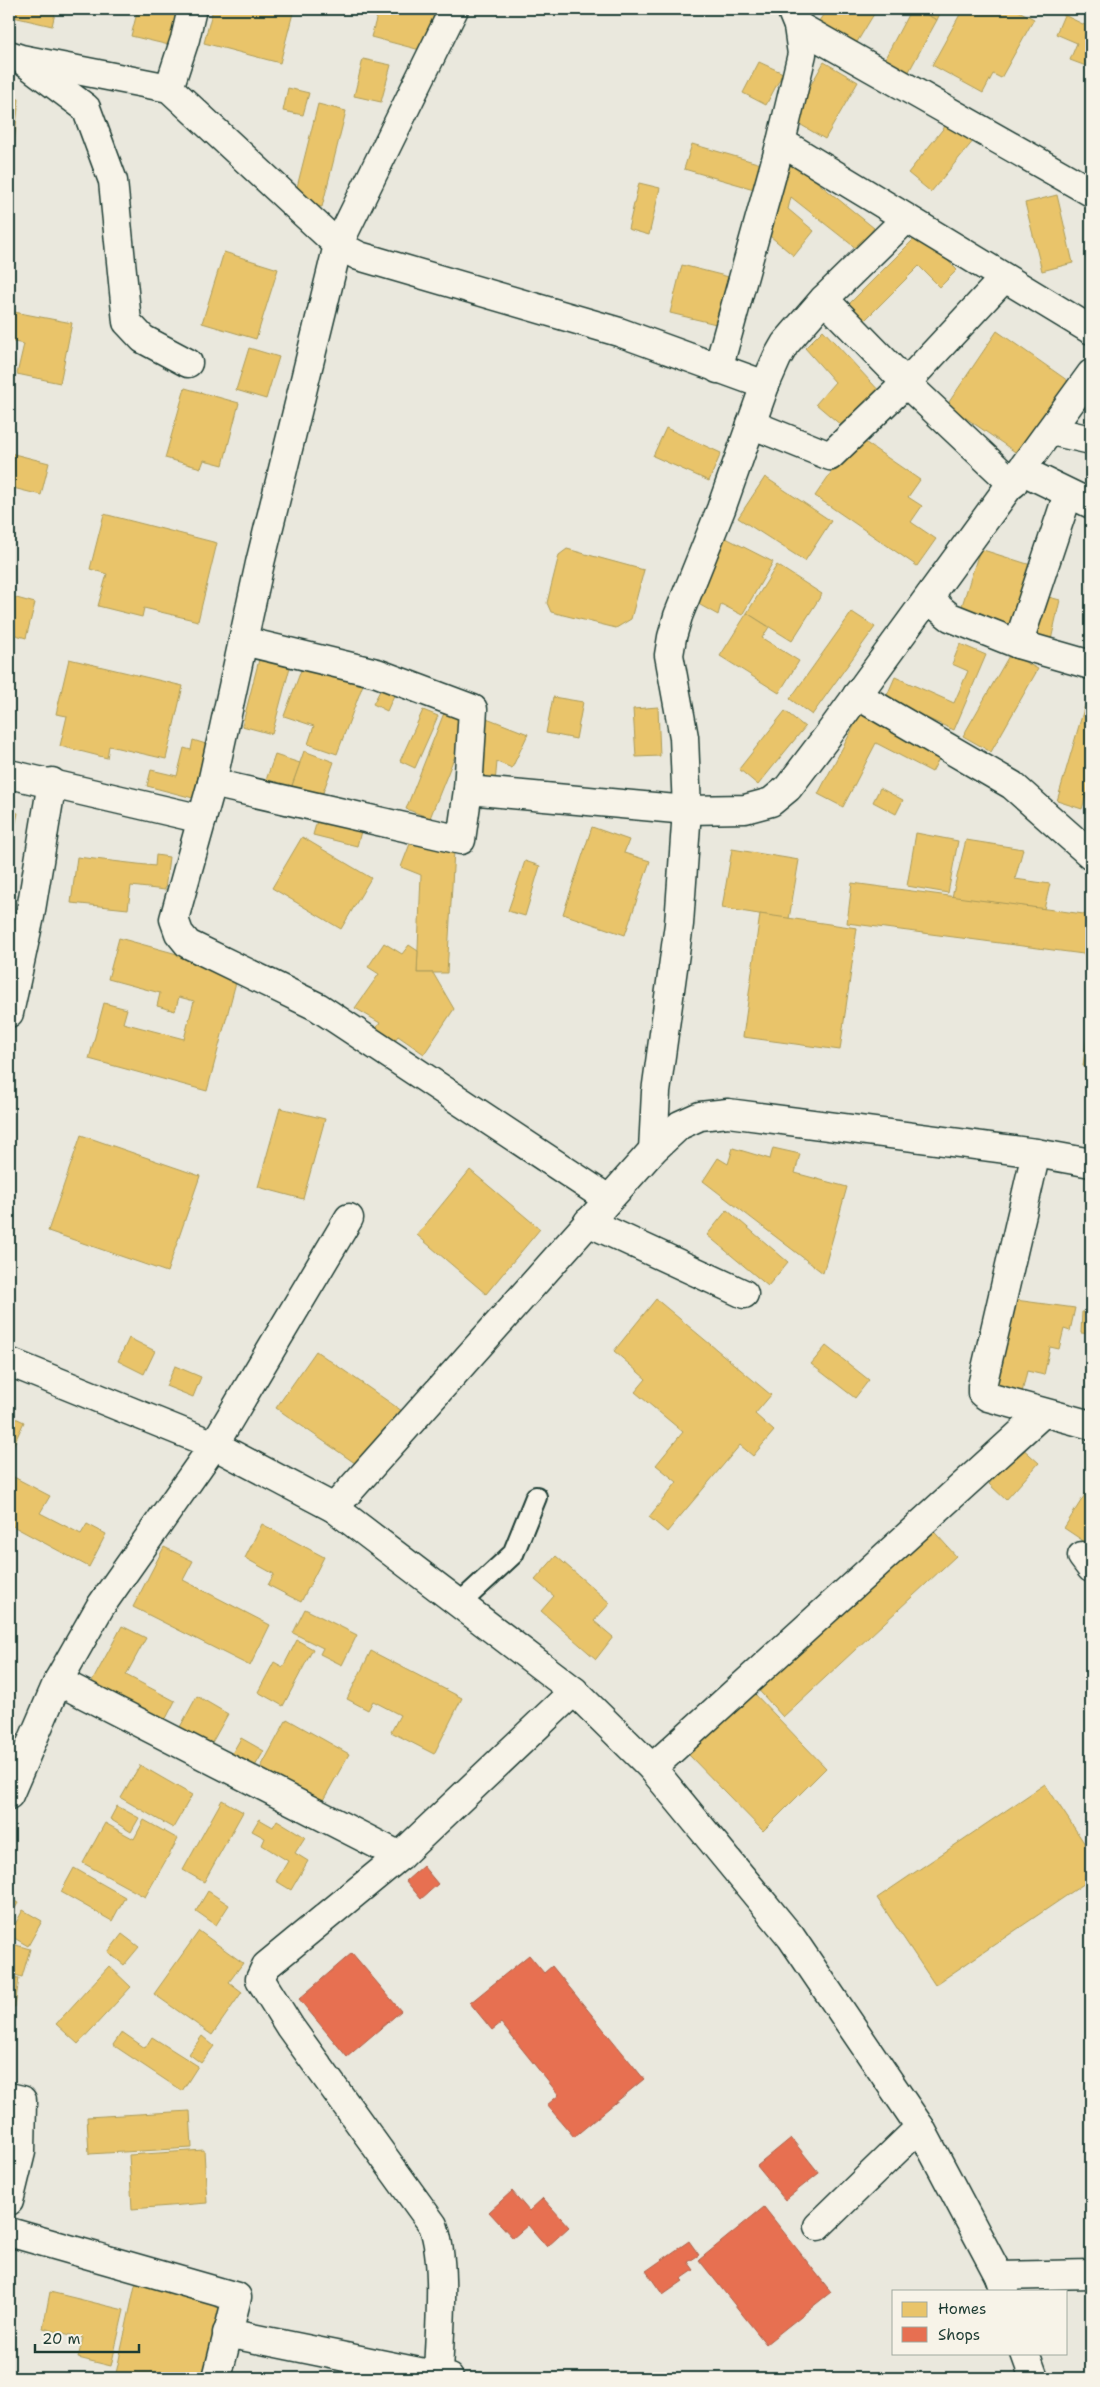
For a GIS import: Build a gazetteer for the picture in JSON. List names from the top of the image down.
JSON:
{
  "legend": ["Homes", "Shops"],
  "scale_bar": "20 m"
}
